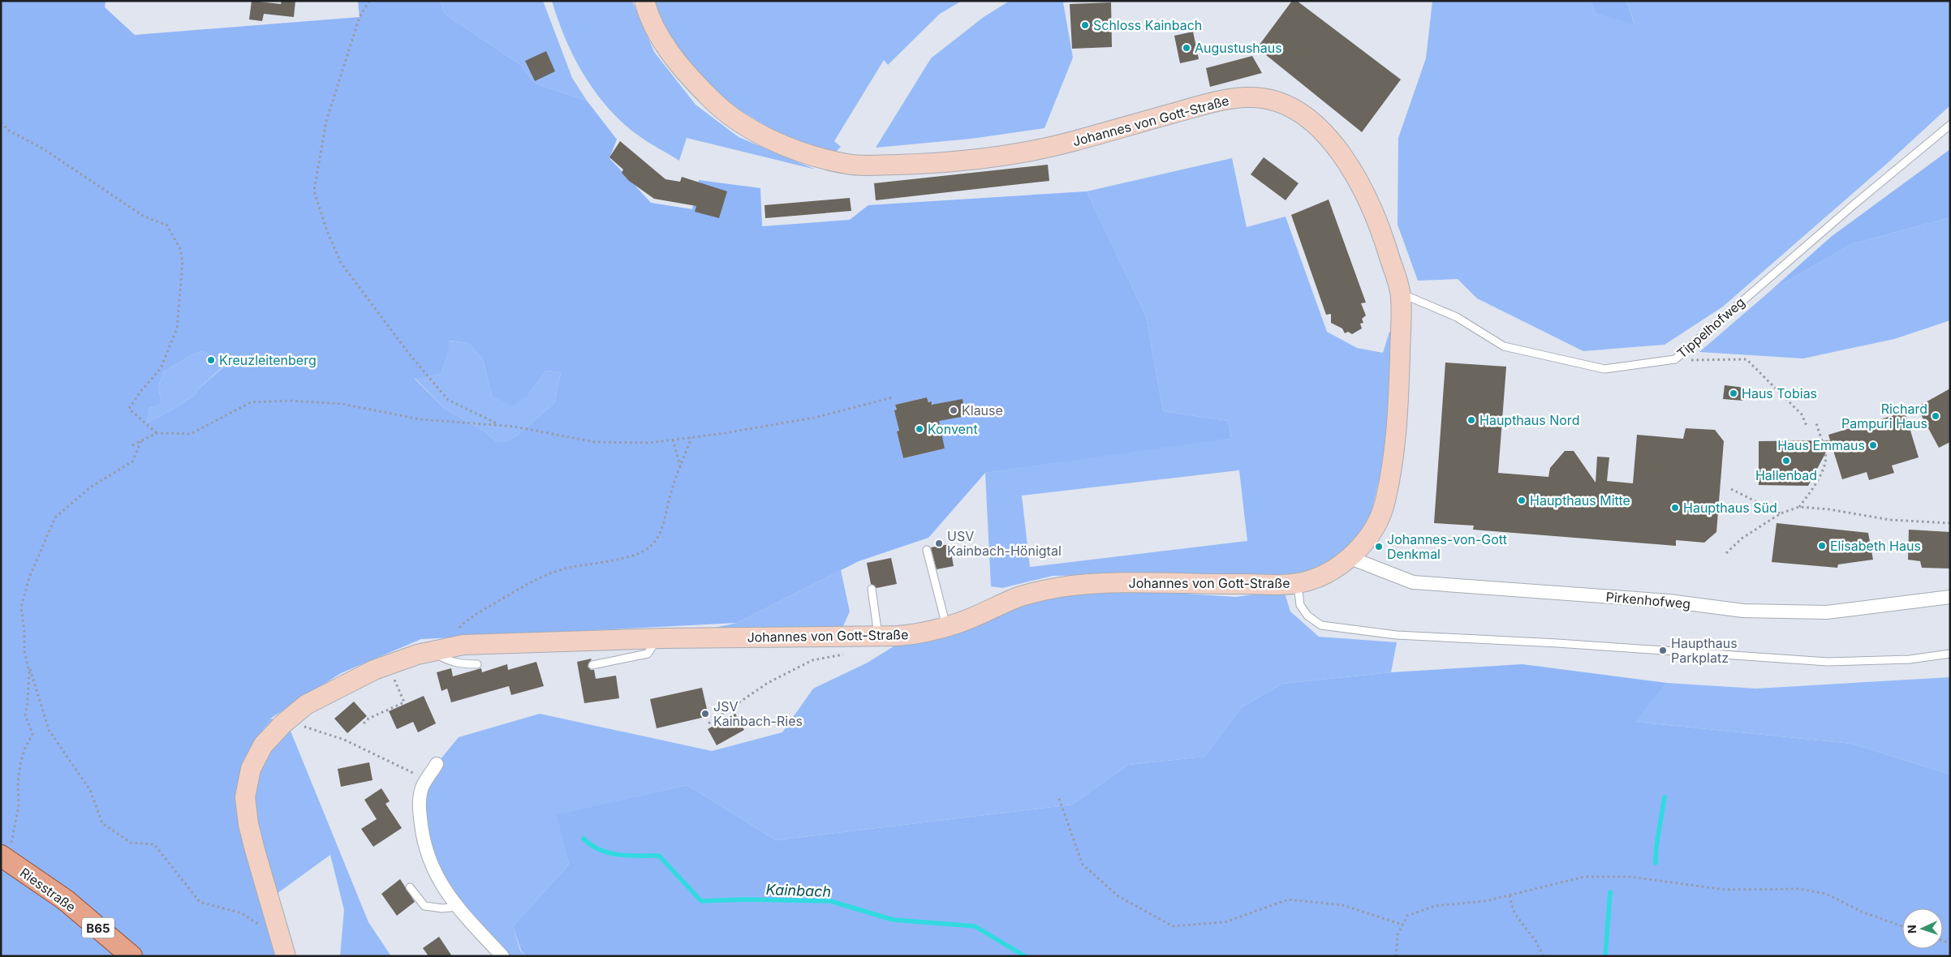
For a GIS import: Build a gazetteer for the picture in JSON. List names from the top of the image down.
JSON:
{
  "streets": {
    "main road": ["Riesstraße", "B65"],
    "street": ["Johannes von Gott-Straße", "Pirkenhofweg"],
    "lane": ["Tippelhofweg"]
  },
  "crossings": [
    ["Johannes von Gott-Straße", "Tippelhofweg"],
    ["Johannes von Gott-Straße", "Pirkenhofweg"]
  ],
  "water": ["Kainbach"],
  "places": [
    "Schloss Kainbach",
    "Augustushaus",
    "Kreuzleitenberg",
    "Haus Tobias",
    "Klause",
    "Richard Pampuri Haus",
    "Haupthaus Nord",
    "Konvent",
    "Haus Emmaus",
    "Hallenbad",
    "Haupthaus Mitte",
    "Haupthaus Süd",
    "USV Kainbach-Hönigtal",
    "Elisabeth Haus",
    "Johannes-von-Gott Denkmal",
    "Haupthaus Parkplatz",
    "JSV Kainbach-Ries"
  ],
  "north": "left"
}
